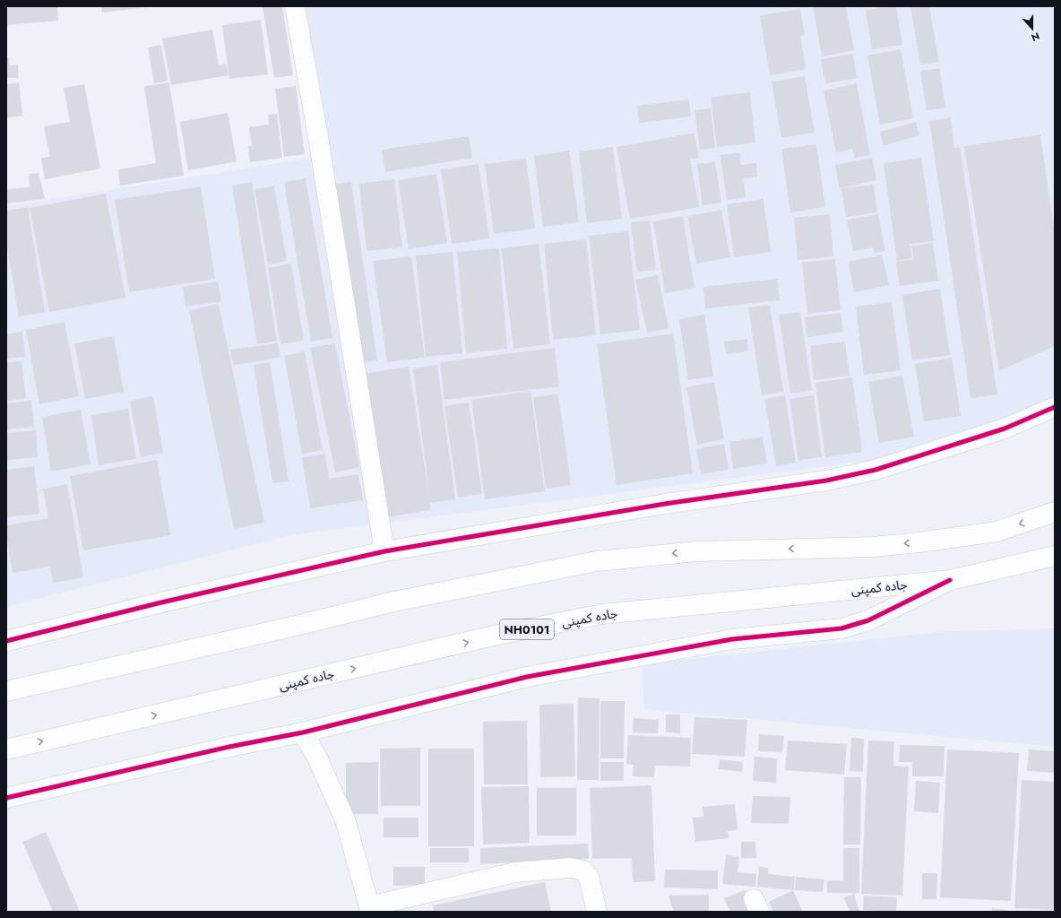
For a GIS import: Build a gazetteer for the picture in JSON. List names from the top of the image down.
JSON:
{
  "streets": {
    "main road": ["جاده کمپنی", "NH0101"]
  },
  "north": "bottom"
}
